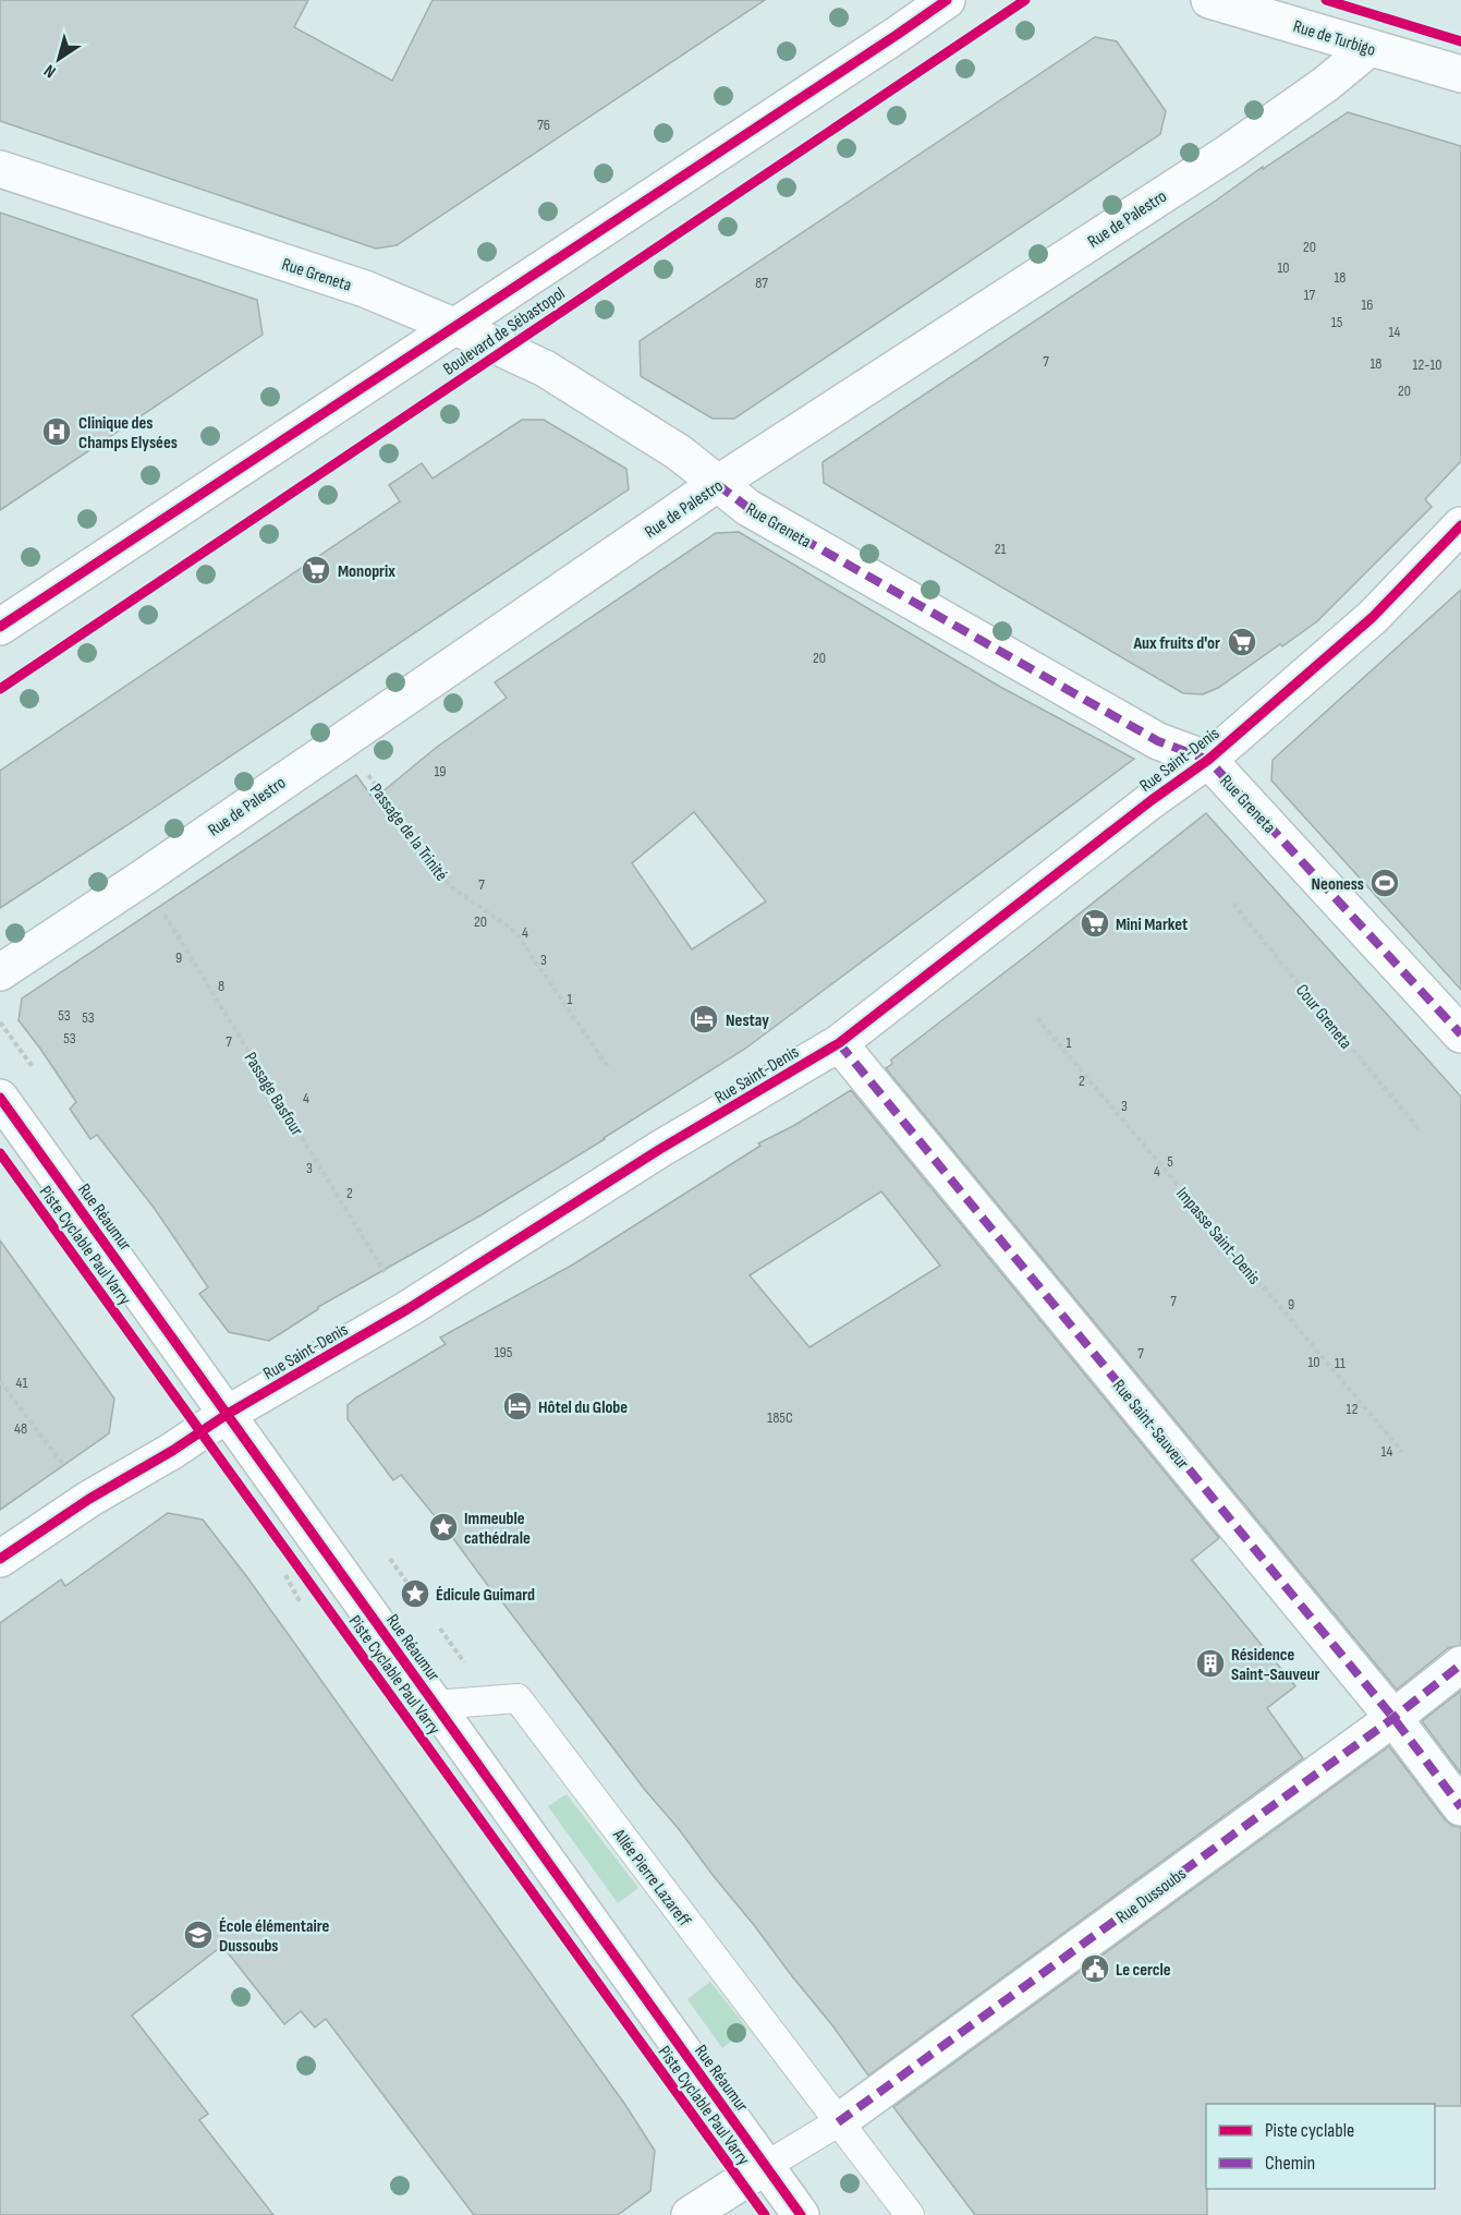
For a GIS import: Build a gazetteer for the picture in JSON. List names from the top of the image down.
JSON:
{
  "streets": {
    "street": [
      "Rue de Turbigo",
      "Rue de Palestro",
      "Rue Greneta",
      "Boulevard de Sébastopol",
      "Rue Saint-Denis",
      "Rue Réaumur",
      "Rue Saint-Sauveur",
      "Rue Dussoubs"
    ],
    "lane": ["Allée Pierre Lazareff"],
    "path": [
      "Passage de la Trinité",
      "Cour Greneta",
      "Passage Basfour",
      "Impasse Saint-Denis"
    ],
    "cycle path": ["Piste Cyclable Paul Varry"]
  },
  "crossings": [
    ["Rue de Turbigo", "Rue de Palestro"],
    ["Rue de Palestro", "Rue Greneta"],
    ["Rue de Palestro", "Passage de la Trinité"],
    ["Rue de Palestro", "Passage Basfour"],
    ["Rue Greneta", "Boulevard de Sébastopol"],
    ["Rue Greneta", "Rue Saint-Denis"],
    ["Rue Saint-Denis", "Passage Basfour"],
    ["Rue Saint-Denis", "Rue Réaumur"],
    ["Rue Saint-Denis", "Rue Saint-Sauveur"],
    ["Rue Réaumur", "Allée Pierre Lazareff"],
    ["Rue Saint-Sauveur", "Rue Dussoubs"],
    ["Allée Pierre Lazareff", "Rue Dussoubs"]
  ],
  "places": {
    "hospital": ["Clinique des Champs Elysées"],
    "supermarket": ["Monoprix", "Aux fruits d'or", "Mini Market"],
    "sports": ["Neoness"],
    "hotel": ["Nestay", "Hôtel du Globe"],
    "place": ["Immeuble cathédrale", "Édicule Guimard"],
    "building": ["Résidence Saint-Sauveur"],
    "school or university": ["École élémentaire Dussoubs"],
    "public building": ["Le cercle"]
  },
  "house_numbers": [
    "76",
    "20",
    "10",
    "18",
    "87",
    "17",
    "16",
    "15",
    "14",
    "7",
    "18",
    "12-10",
    "20",
    "21",
    "20",
    "19",
    "7",
    "20",
    "4",
    "9",
    "3",
    "8",
    "1",
    "53",
    "53",
    "53",
    "7",
    "1",
    "2",
    "4",
    "3",
    "5",
    "3",
    "4",
    "2",
    "7",
    "9",
    "195",
    "7",
    "10",
    "11",
    "41",
    "12",
    "185C",
    "48",
    "14"
  ],
  "legend": ["Piste cyclable", "Chemin"],
  "north": "bottom left"
}
